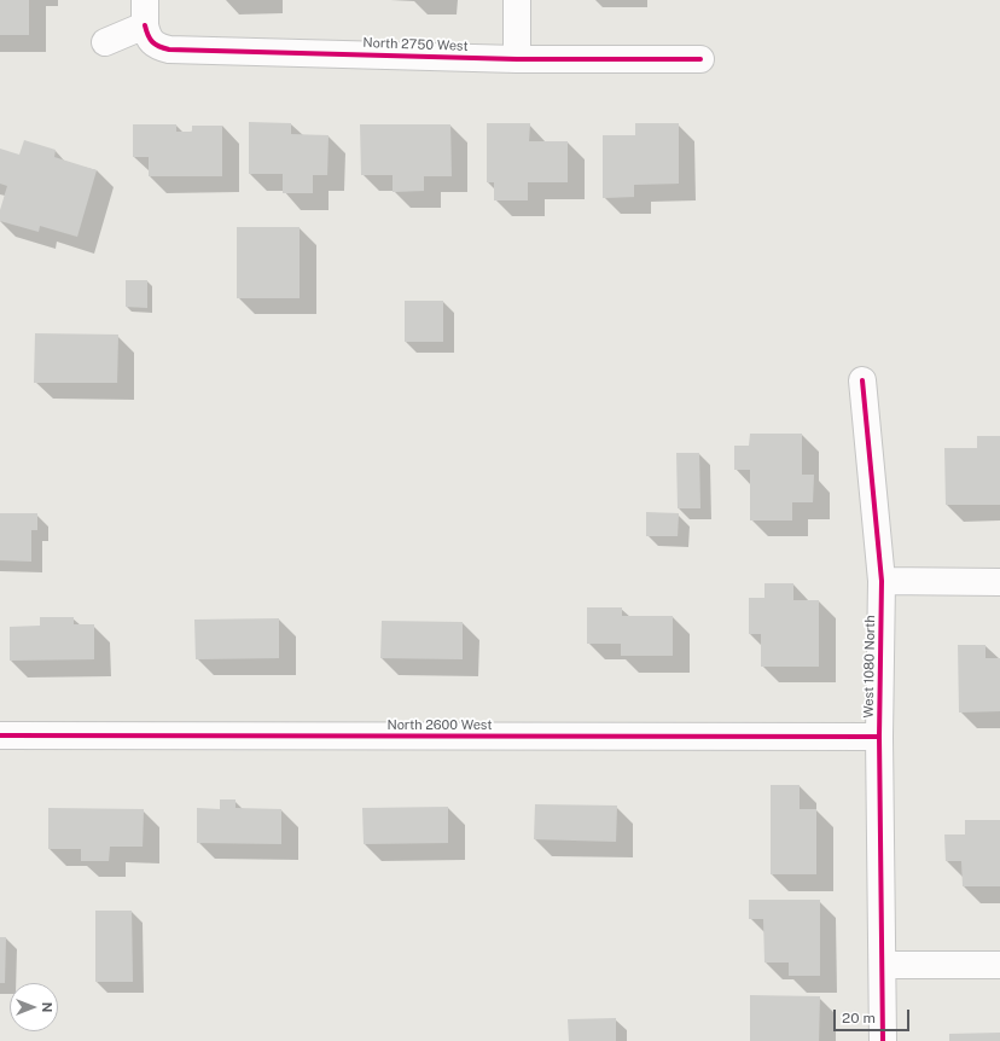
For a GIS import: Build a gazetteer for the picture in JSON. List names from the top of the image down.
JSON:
{
  "streets": {
    "street": ["North 2750 West", "West 1080 North", "North 2600 West"]
  },
  "crossings": [
    ["West 1080 North", "North 2600 West"]
  ],
  "scale_bar": "20 m",
  "north": "right"
}
